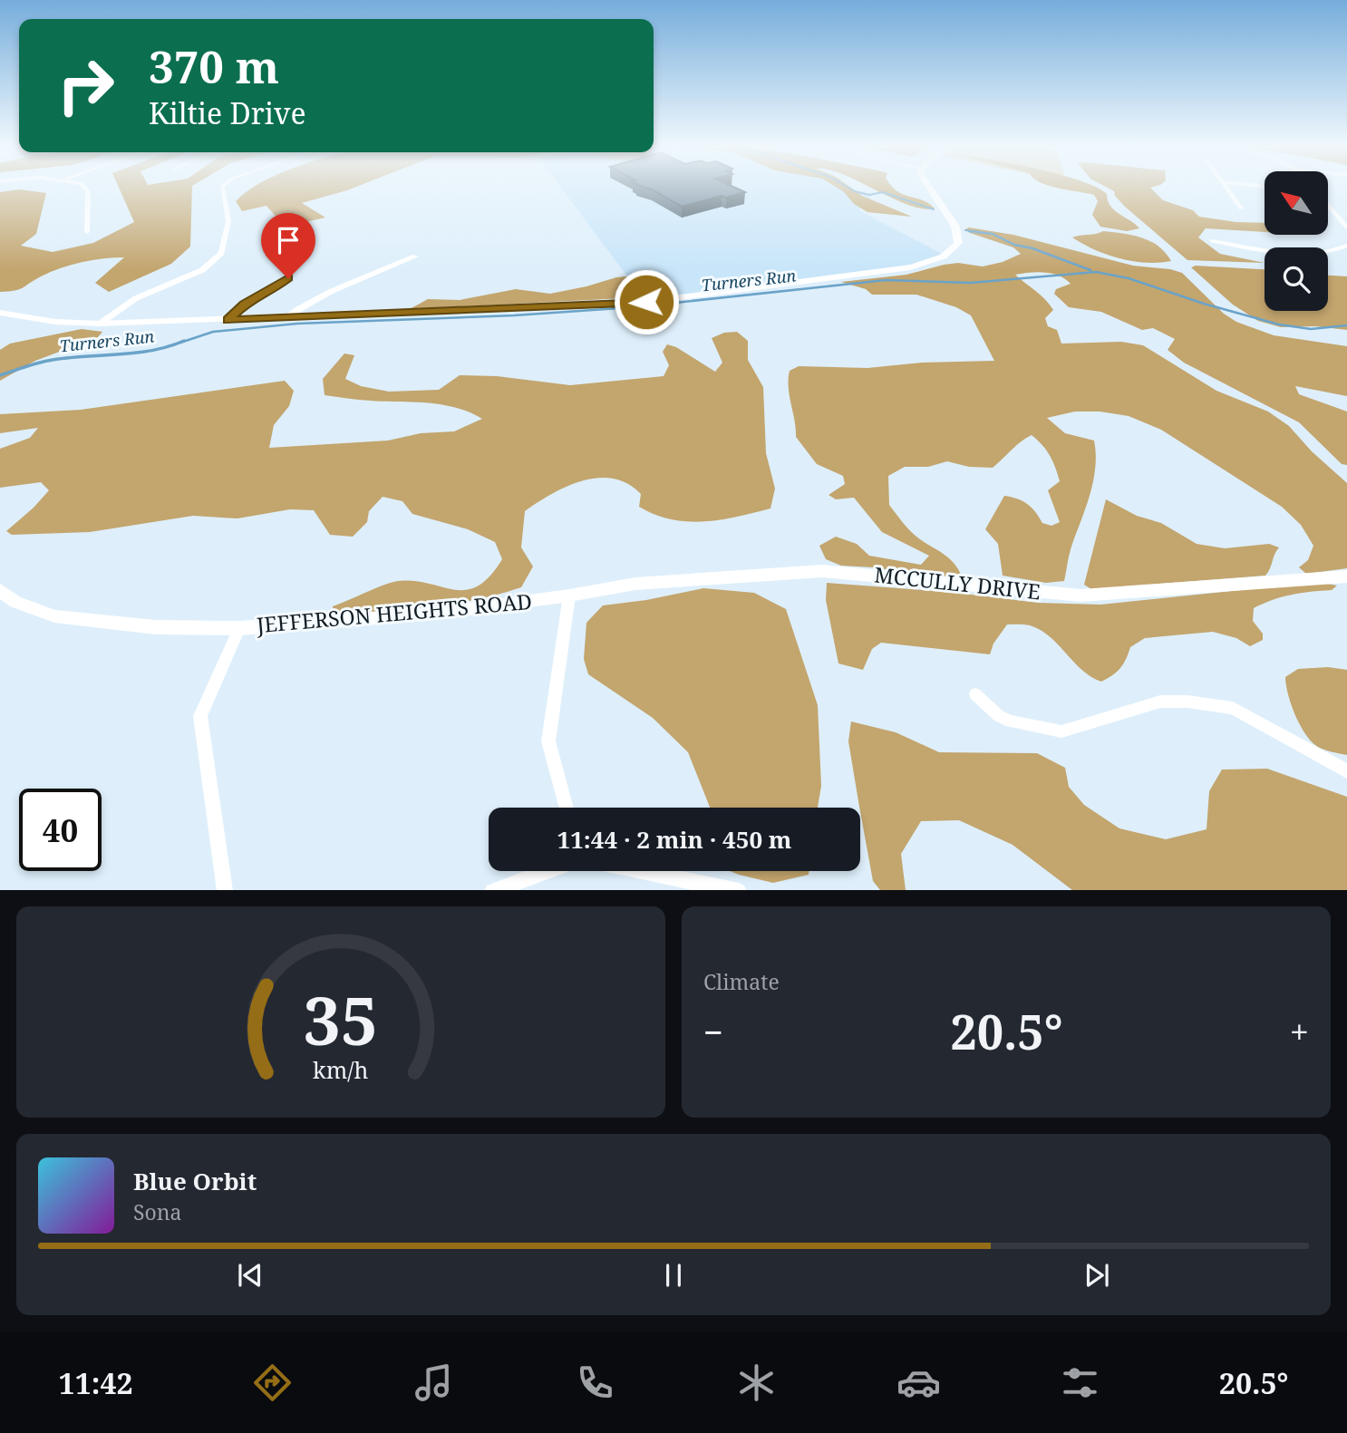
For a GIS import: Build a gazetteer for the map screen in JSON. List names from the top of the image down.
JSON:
{
  "streets": {
    "street": ["MCCULLY DRIVE", "JEFFERSON HEIGHTS ROAD"]
  },
  "crossings": [
    ["MCCULLY DRIVE", "JEFFERSON HEIGHTS ROAD"]
  ],
  "water": ["Turners Run"],
  "north": "top left",
  "page": {
    "turn": ["370 m", "Kiltie Drive"],
    "limit": "40",
    "trip": "11:44 · 2 min · 450 m",
    "tile": "Climate",
    "heat": ["−", "20.5°", "+"],
    "song": ["Blue Orbit", "Sona"],
    "tabs": ["11:42", "20.5°"],
    "gauge": ["35", "km/h"]
  }
}
